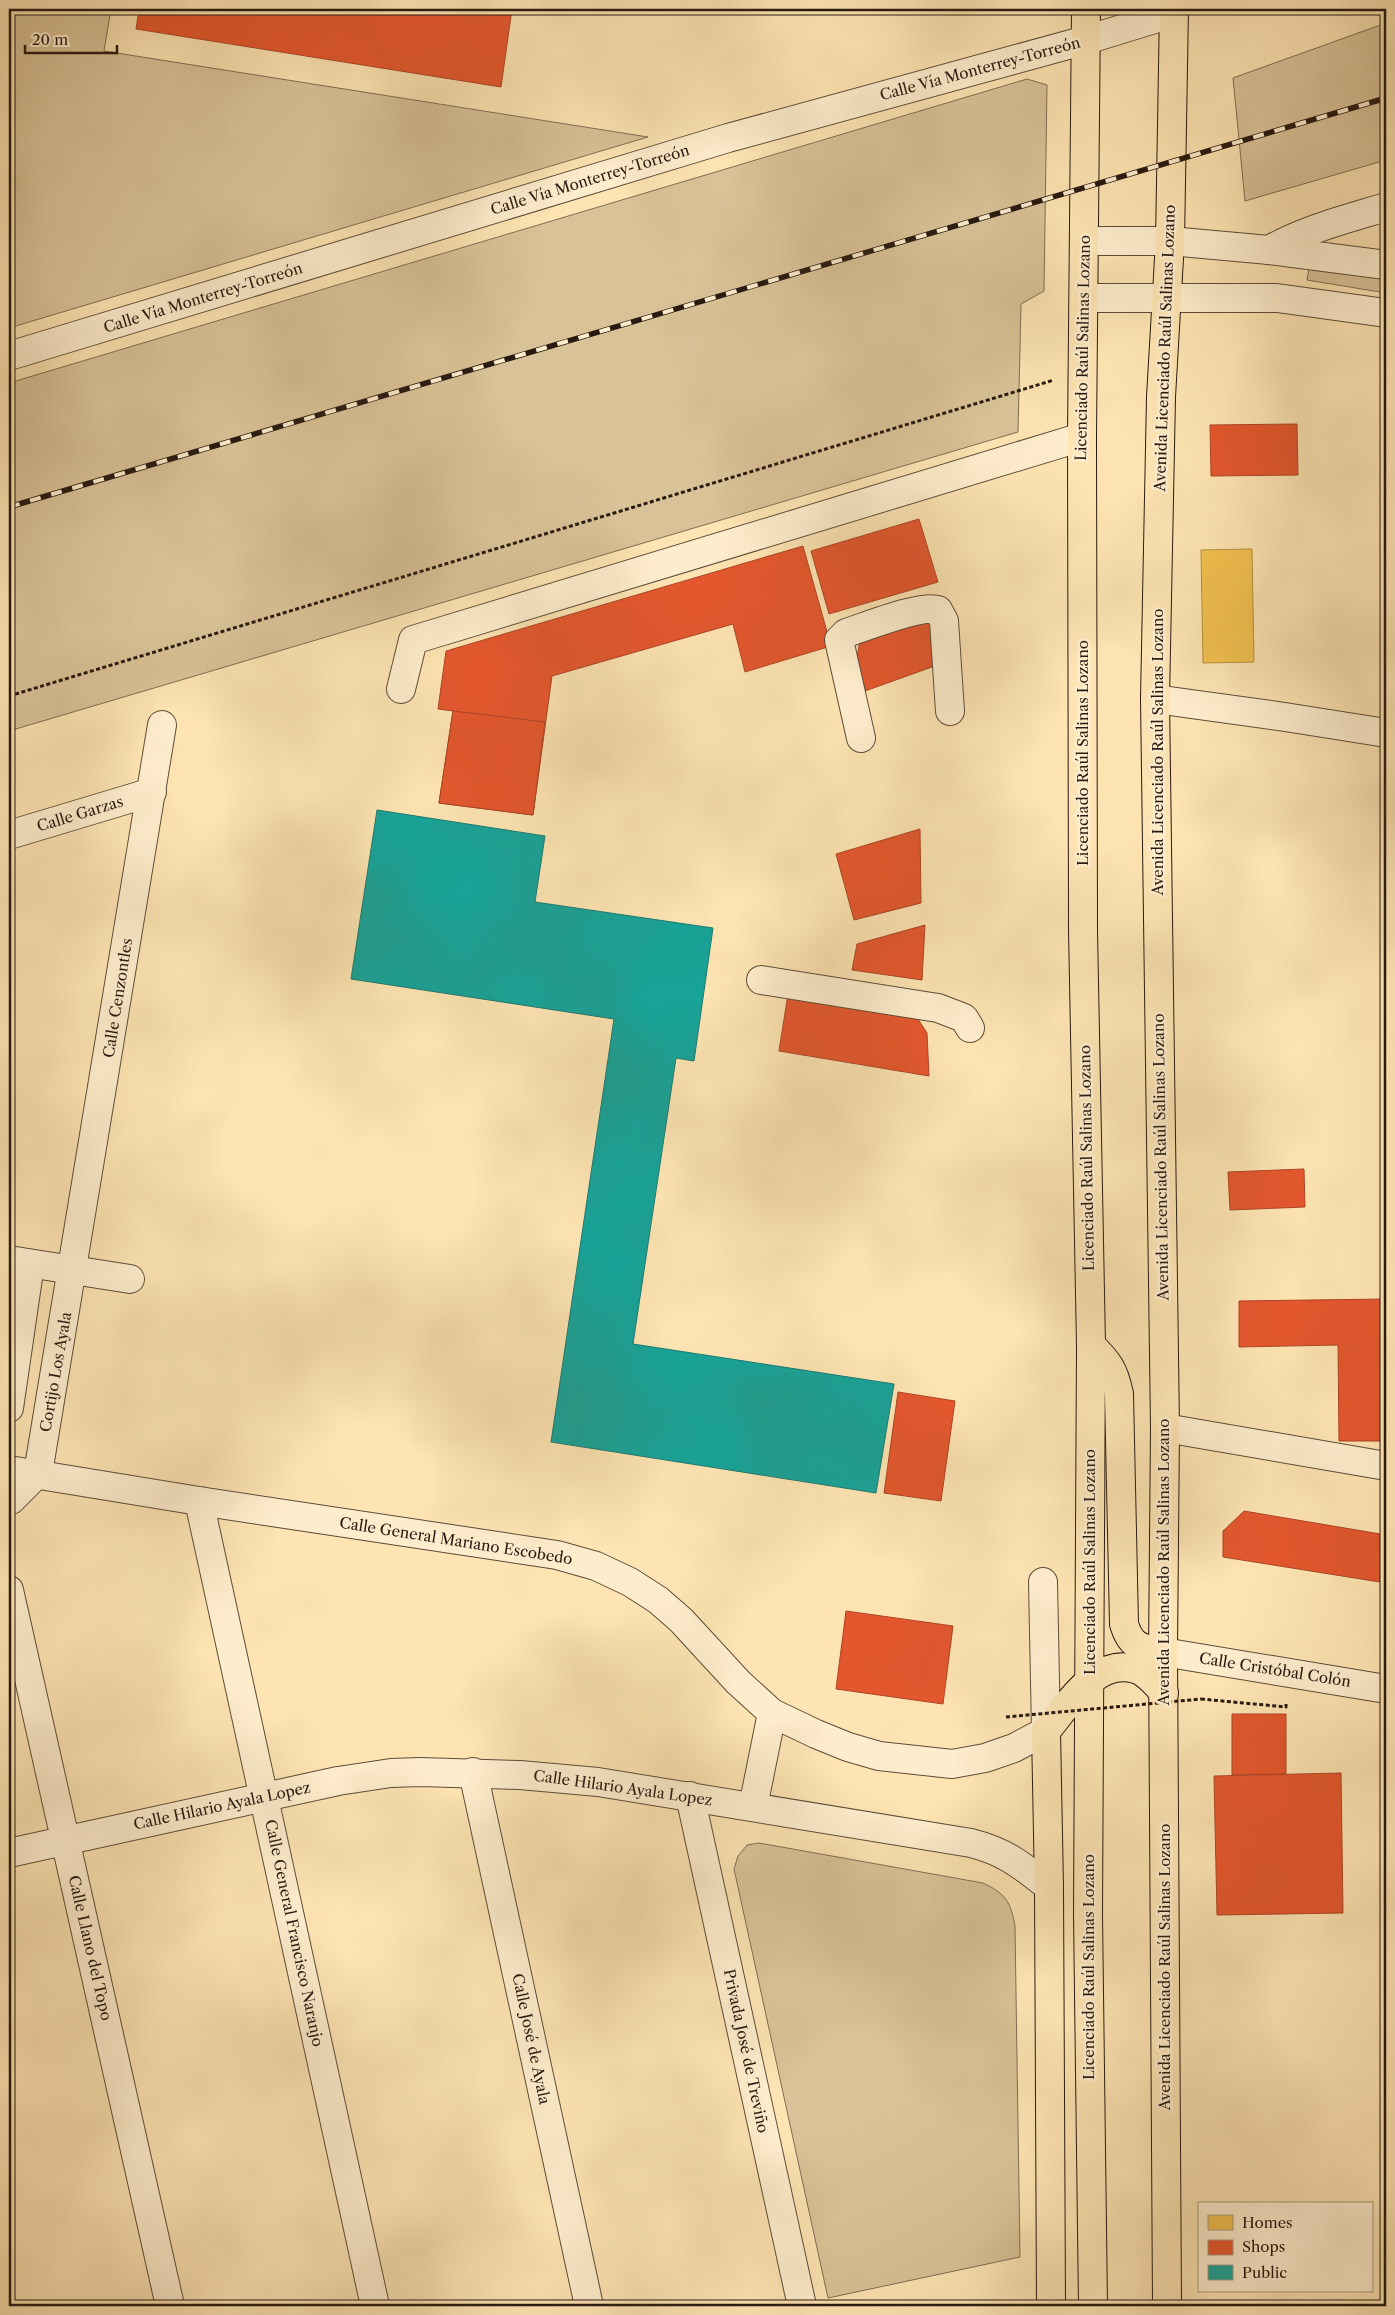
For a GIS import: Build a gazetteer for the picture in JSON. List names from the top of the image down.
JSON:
{
  "streets": {
    "main road": ["Licenciado Raúl Salinas Lozano", "Avenida Licenciado Raúl Salinas Lozano"],
    "street": [
      "Calle Vía Monterrey-Torreón",
      "Calle Garzas",
      "Calle Cenzontles",
      "Cortijo Los Ayala",
      "Calle General Mariano Escobedo",
      "Calle Cristóbal Colón",
      "Calle Hilario Ayala Lopez",
      "Calle General Francisco Naranjo",
      "Calle Llano del Topo",
      "Calle José de Ayala",
      "Privada José de Treviño"
    ]
  },
  "crossings": [
    ["Calle Vía Monterrey-Torreón", "Licenciado Raúl Salinas Lozano"],
    ["Calle Vía Monterrey-Torreón", "Avenida Licenciado Raúl Salinas Lozano"],
    ["Avenida Licenciado Raúl Salinas Lozano", "Calle Cristóbal Colón"],
    ["Calle Garzas", "Calle Cenzontles"],
    ["Calle Cenzontles", "Cortijo Los Ayala"],
    ["Cortijo Los Ayala", "Calle General Mariano Escobedo"],
    ["Calle General Mariano Escobedo", "Calle General Francisco Naranjo"],
    ["Calle Hilario Ayala Lopez", "Calle General Francisco Naranjo"],
    ["Calle Hilario Ayala Lopez", "Calle Llano del Topo"],
    ["Calle Hilario Ayala Lopez", "Calle José de Ayala"],
    ["Calle Hilario Ayala Lopez", "Privada José de Treviño"]
  ],
  "legend": ["Homes", "Shops", "Public"],
  "scale_bar": "20 m"
}
